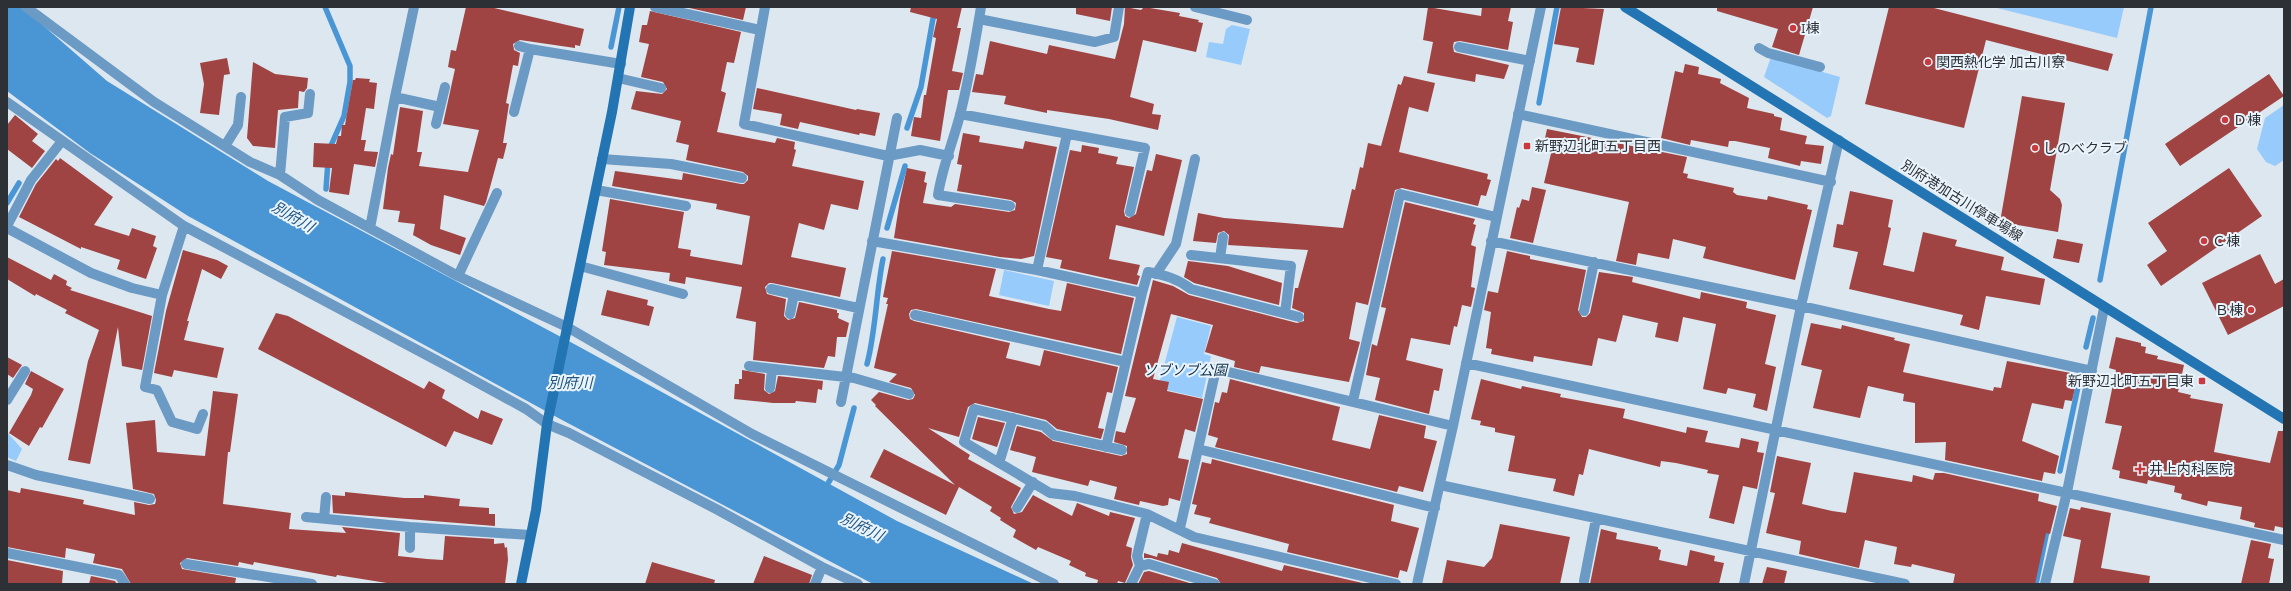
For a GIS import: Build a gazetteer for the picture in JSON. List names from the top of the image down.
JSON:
{
  "streets": {
    "main road": ["別府港加古川停車場線"]
  },
  "water": ["別府川"],
  "parks": ["ソブソブ公園"],
  "places": {
    "other": [
      "I棟",
      "関西熱化学 加古川寮",
      "Ｄ棟",
      "しのべクラブ",
      "Ｃ棟",
      "Ｂ棟"
    ],
    "transit": ["新野辺北町五丁目西", "新野辺北町五丁目東"],
    "health": ["井上内科医院"]
  }
}
